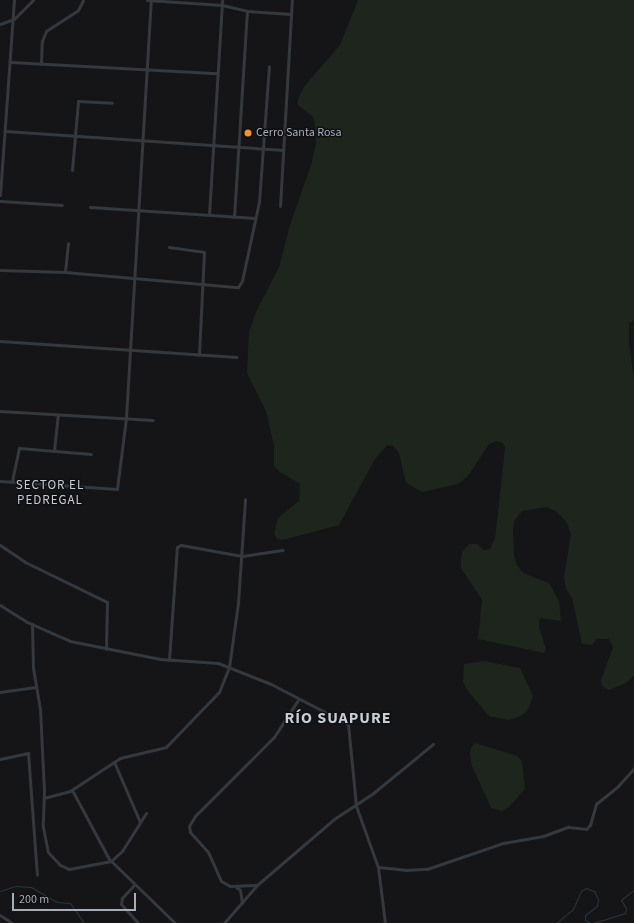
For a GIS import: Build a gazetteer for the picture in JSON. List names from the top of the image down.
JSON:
{
  "districts": ["SECTOR EL PEDREGAL", "RÍO SUAPURE"],
  "places": ["Cerro Santa Rosa"],
  "scale_bar": "200 m"
}
